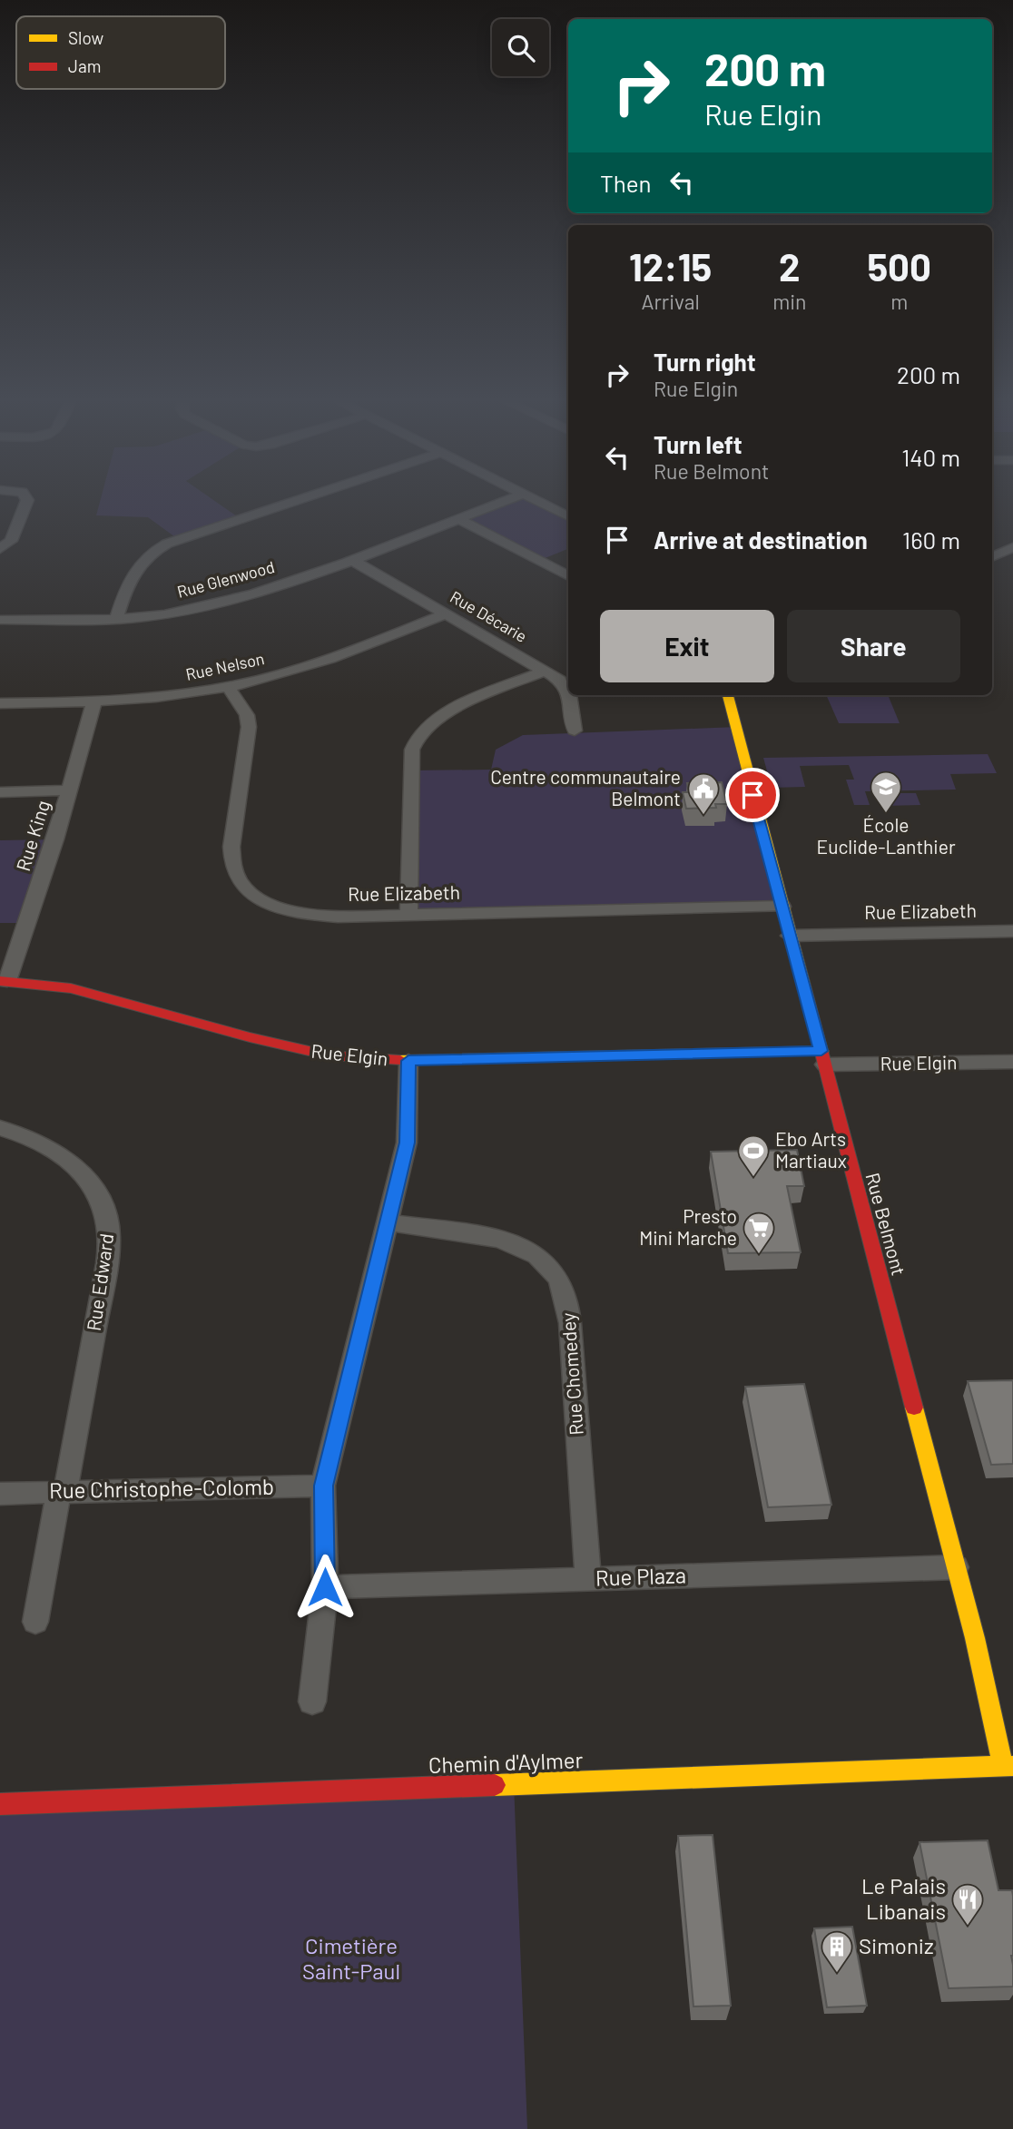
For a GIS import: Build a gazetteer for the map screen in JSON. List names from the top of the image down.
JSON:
{
  "streets": {
    "street": [
      "Rue Glenwood",
      "Rue Décarie",
      "Rue Nelson",
      "Rue King",
      "Rue Elizabeth",
      "Rue Elgin",
      "Rue Belmont",
      "Rue Edward",
      "Rue Chomedey",
      "Rue Christophe-Colomb",
      "Rue Plaza",
      "Chemin d'Aylmer"
    ]
  },
  "crossings": [
    ["Rue Glenwood", "Rue Décarie"],
    ["Rue Décarie", "Rue Nelson"],
    ["Rue Nelson", "Rue King"],
    ["Rue Nelson", "Rue Elizabeth"],
    ["Rue King", "Rue Elgin"],
    ["Rue Elizabeth", "Rue Belmont"],
    ["Rue Elgin", "Rue Belmont"],
    ["Rue Belmont", "Rue Plaza"],
    ["Rue Belmont", "Chemin d'Aylmer"],
    ["Rue Edward", "Rue Christophe-Colomb"],
    ["Rue Chomedey", "Rue Plaza"]
  ],
  "parks": ["Cimetière Saint-Paul"],
  "places": {
    "school or university": ["École Euclide-Lanthier"],
    "public building": ["Centre communautaire Belmont"],
    "sports": ["Ebo Arts Martiaux"],
    "supermarket": ["Presto Mini Marche"],
    "restaurant": ["Le Palais Libanais"],
    "building": ["Simoniz"]
  },
  "legend": ["Slow", "Jam"],
  "page": {
    "turn": ["200 m", "Rue Elgin"],
    "then": "Then",
    "eta": [
      "12:15",
      "Arrival",
      "2",
      "min",
      "500",
      "m"
    ],
    "list": [
      {
        "name": "Turn right",
        "note": "Rue Elgin",
        "value": "200 m"
      },
      {
        "name": "Turn left",
        "note": "Rue Belmont",
        "value": "140 m"
      },
      {
        "name": "Arrive at destination",
        "value": "160 m"
      }
    ],
    "buttons": ["Exit", "Share"]
  }
}
